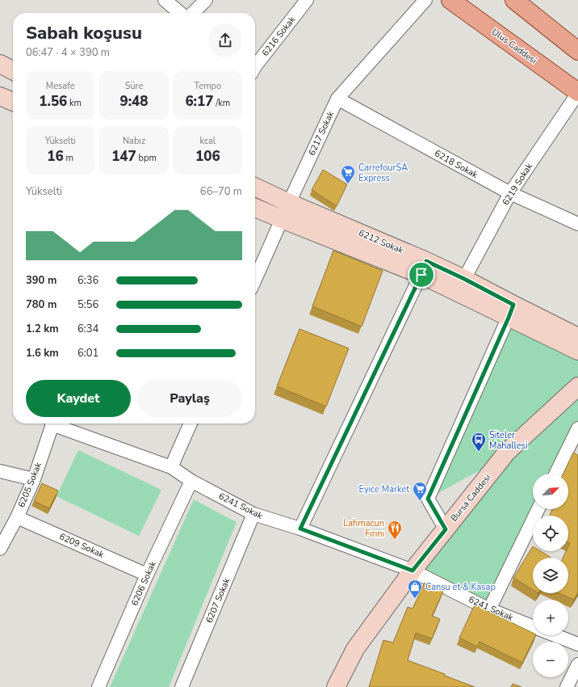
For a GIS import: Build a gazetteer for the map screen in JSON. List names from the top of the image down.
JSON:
{
  "streets": {
    "main road": ["Ulus Caddesi"],
    "street": [
      "6216 Sokak",
      "6217 Sokak",
      "6218 Sokak",
      "6219 Sokak",
      "6212 Sokak",
      "6205 Sokak",
      "Bursa Caddesi",
      "6241 Sokak",
      "6209 Sokak",
      "6206 Sokak",
      "6207 Sokak"
    ]
  },
  "crossings": [
    ["Ulus Caddesi", "6219 Sokak"],
    ["6217 Sokak", "6218 Sokak"],
    ["6217 Sokak", "6212 Sokak"],
    ["6218 Sokak", "6219 Sokak"],
    ["6219 Sokak", "6212 Sokak"],
    ["6205 Sokak", "6209 Sokak"],
    ["Bursa Caddesi", "6241 Sokak"],
    ["6241 Sokak", "6206 Sokak"],
    ["6241 Sokak", "6207 Sokak"],
    ["6209 Sokak", "6206 Sokak"]
  ],
  "places": {
    "supermarket": ["CarrefourSA Express", "Eyice Market"],
    "bus stop": ["Siteler Mahallesi"],
    "restaurant": ["Lahmacun Fırını"],
    "shop": ["Cansu et & Kasap"]
  },
  "north": "top right",
  "page": {
    "heading": ["Sabah koşusu", "06:47 · 4 × 390 m"],
    "stats": [
      ["Mesafe", "1.56 km"],
      ["Süre", "9:48"],
      ["Tempo", "6:17 /km"],
      ["Yükselti", "16 m"],
      ["Nabız", "147 bpm"],
      ["kcal", "106"]
    ],
    "chart": ["Yükselti", "66–70 m"],
    "list": [
      {
        "name": "390 m",
        "note": "6:36"
      },
      {
        "name": "780 m",
        "note": "5:56"
      },
      {
        "name": "1.2 km",
        "note": "6:34"
      },
      {
        "name": "1.6 km",
        "note": "6:01"
      }
    ],
    "buttons": ["Kaydet", "Paylaş"],
    "map_buttons": ["+", "−"]
  }
}
